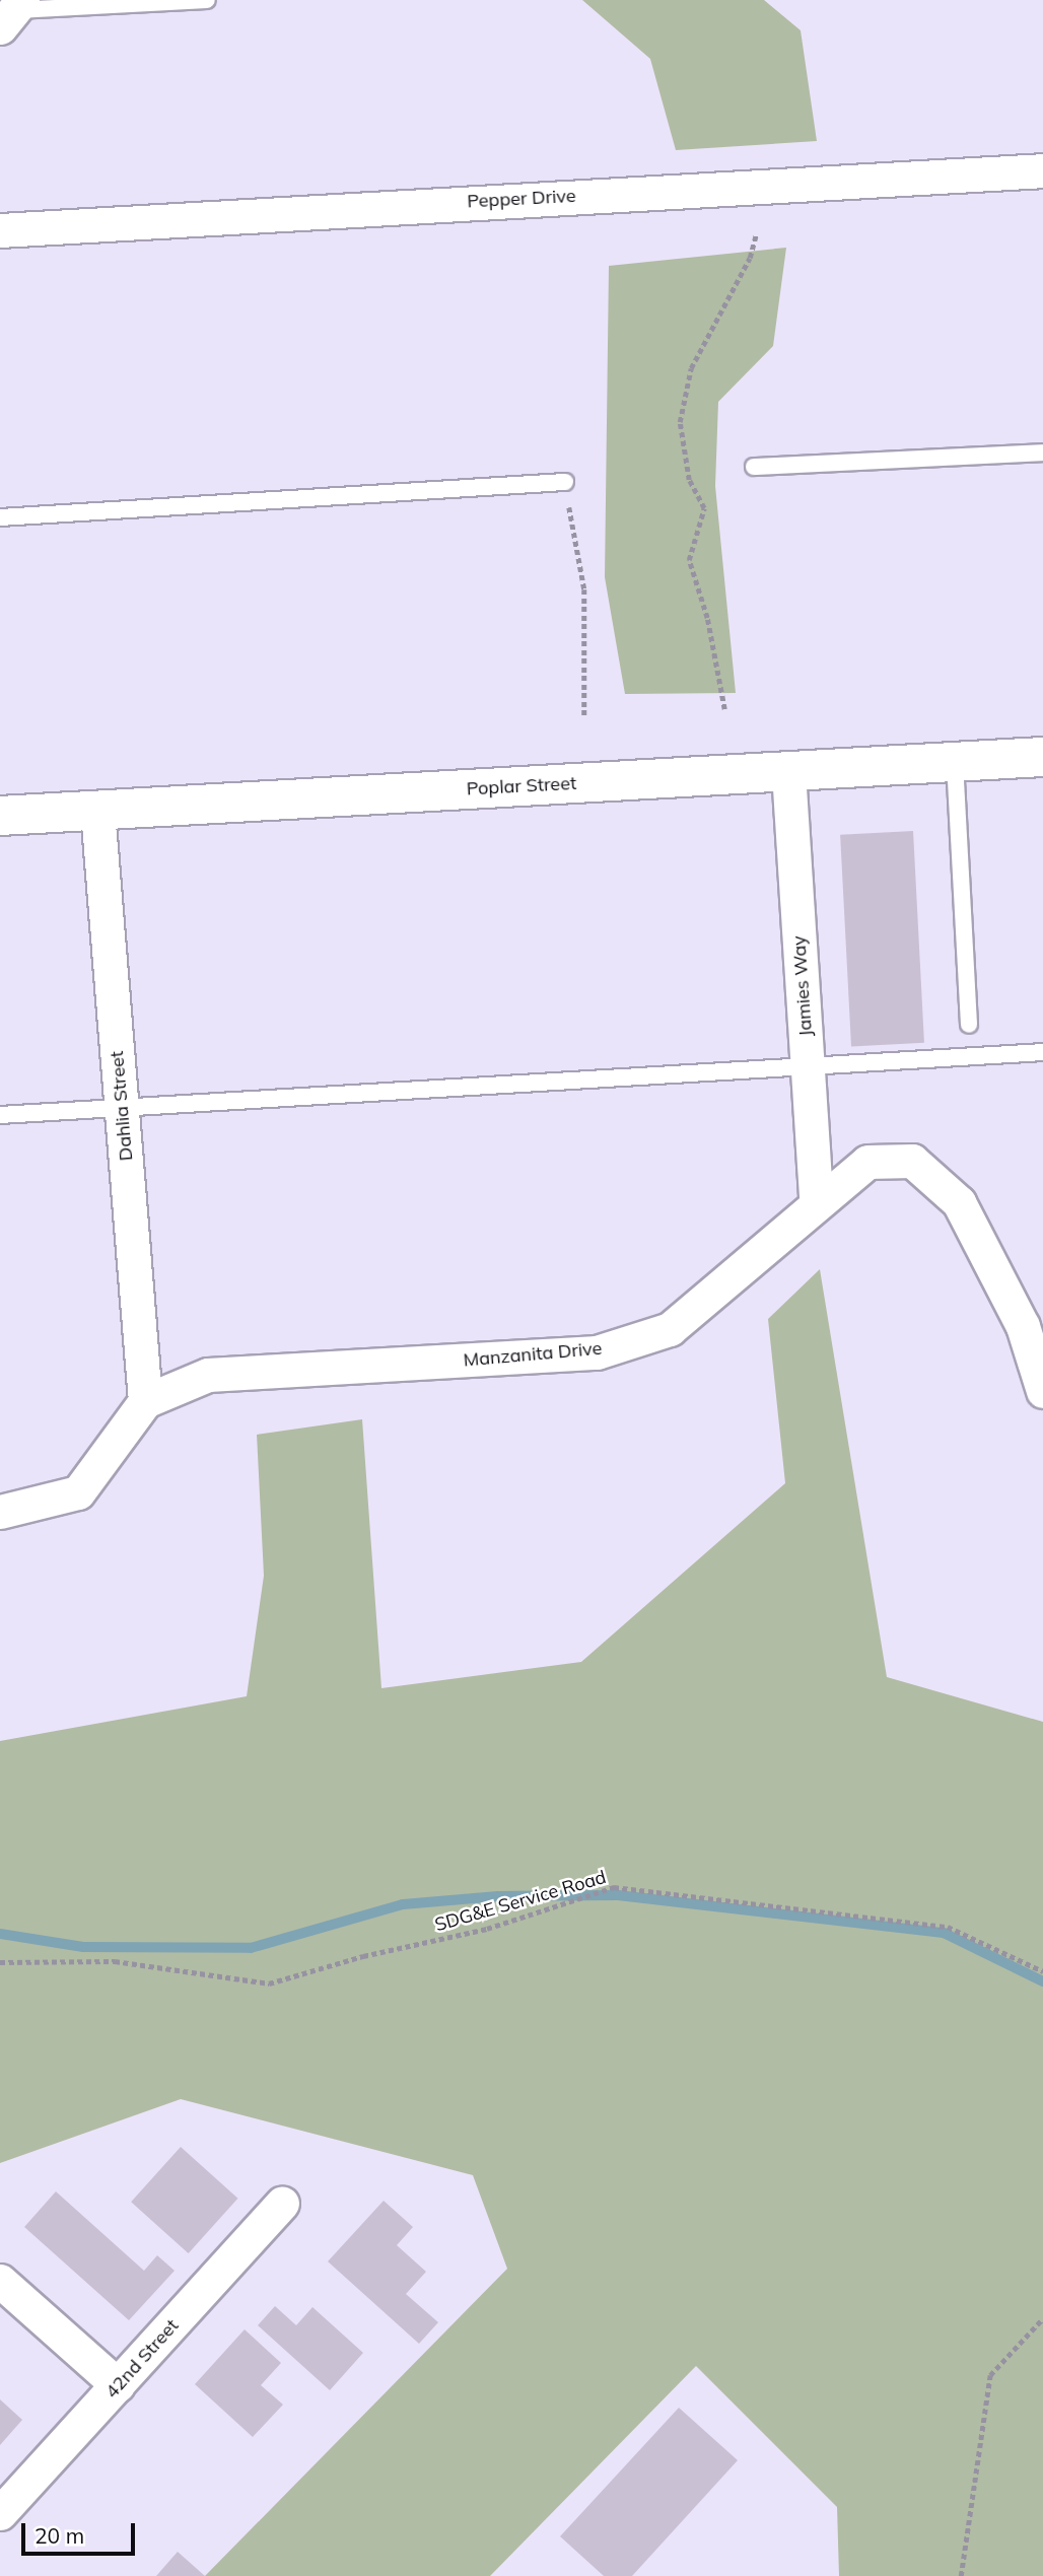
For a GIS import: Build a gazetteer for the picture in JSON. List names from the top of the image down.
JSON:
{
  "streets": {
    "street": [
      "Pepper Drive",
      "Poplar Street",
      "Jamies Way",
      "Dahlia Street",
      "Manzanita Drive",
      "42nd Street"
    ],
    "path": ["SDG&E Service Road"]
  },
  "crossings": [
    ["Poplar Street", "Jamies Way"],
    ["Poplar Street", "Dahlia Street"],
    ["Jamies Way", "Manzanita Drive"],
    ["Dahlia Street", "Manzanita Drive"]
  ],
  "scale_bar": "20 m"
}
